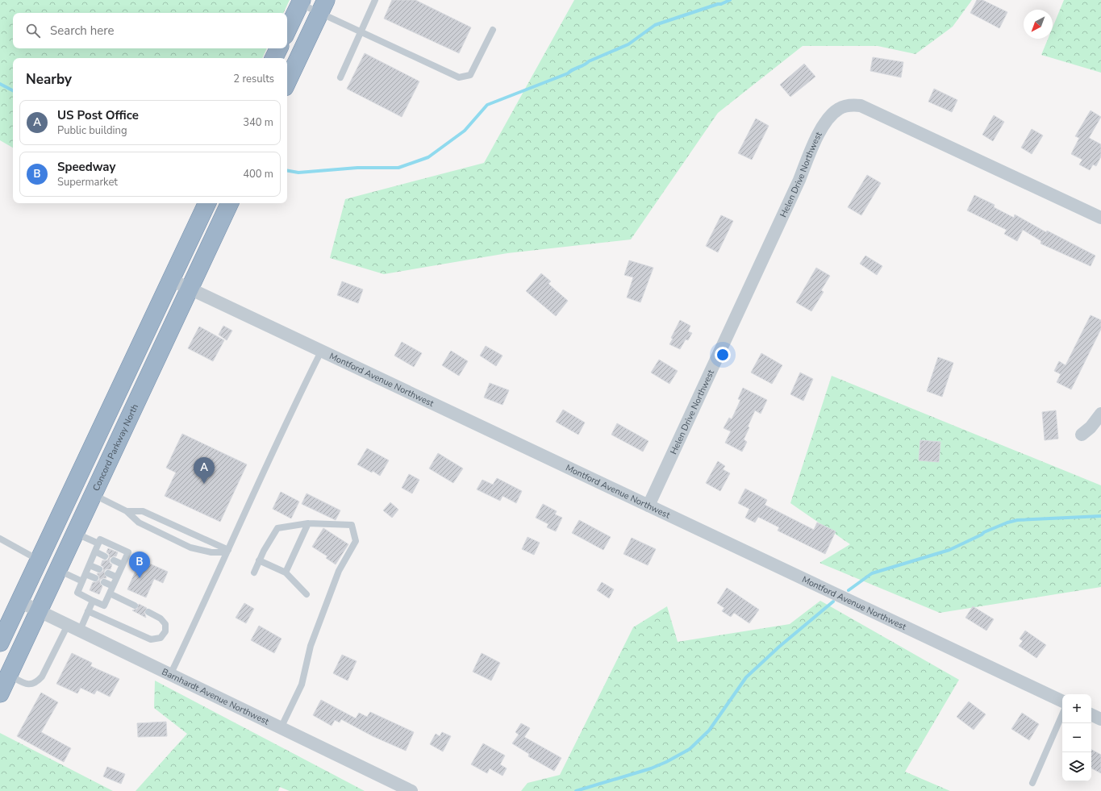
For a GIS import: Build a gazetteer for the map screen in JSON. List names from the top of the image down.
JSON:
{
  "streets": {
    "highway": ["Concord Parkway North"],
    "street": ["Helen Drive Northwest", "Montford Avenue Northwest", "Barnhardt Avenue Northwest"]
  },
  "crossings": [
    ["Helen Drive Northwest", "Montford Avenue Northwest"],
    ["Montford Avenue Northwest", "Concord Parkway North"],
    ["Concord Parkway North", "Barnhardt Avenue Northwest"]
  ],
  "north": "bottom left",
  "page": {
    "search": "Search here",
    "heading": ["Nearby", "2 results"],
    "list": [
      {
        "mark": "A",
        "name": "US Post Office",
        "note": "Public building",
        "value": "340 m"
      },
      {
        "mark": "B",
        "name": "Speedway",
        "note": "Supermarket",
        "value": "400 m"
      }
    ],
    "pins": ["A", "B"],
    "map_buttons": ["+", "−"]
  }
}
